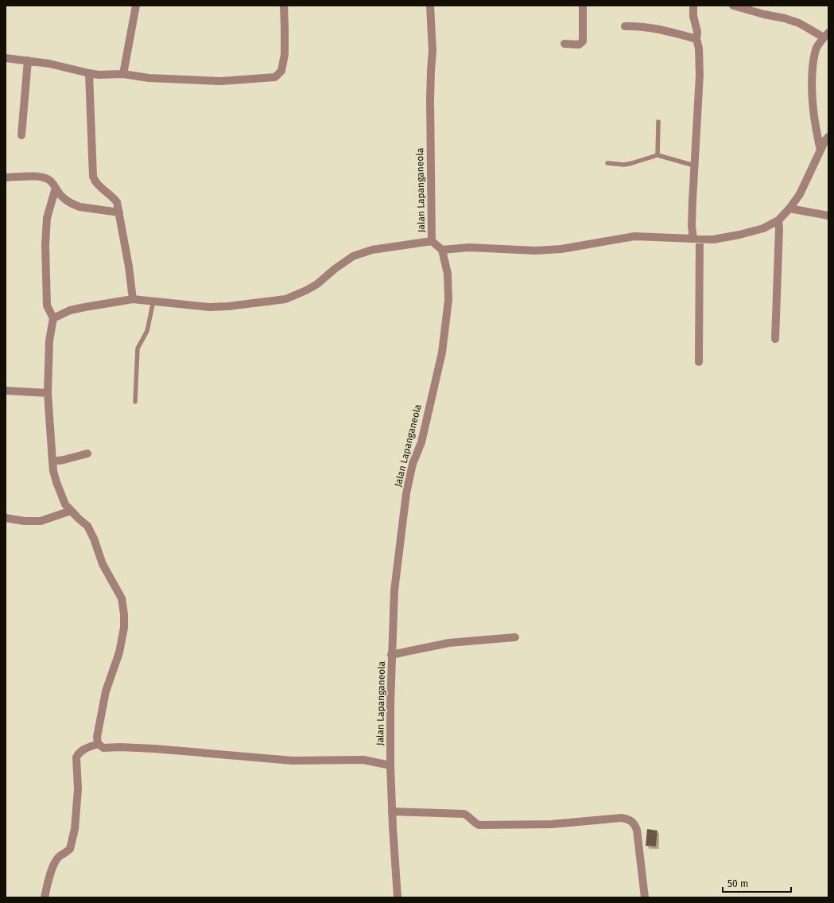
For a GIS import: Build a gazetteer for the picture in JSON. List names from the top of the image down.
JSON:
{
  "streets": {
    "street": ["Jalan Lapanganeola"]
  },
  "scale_bar": "50 m"
}
